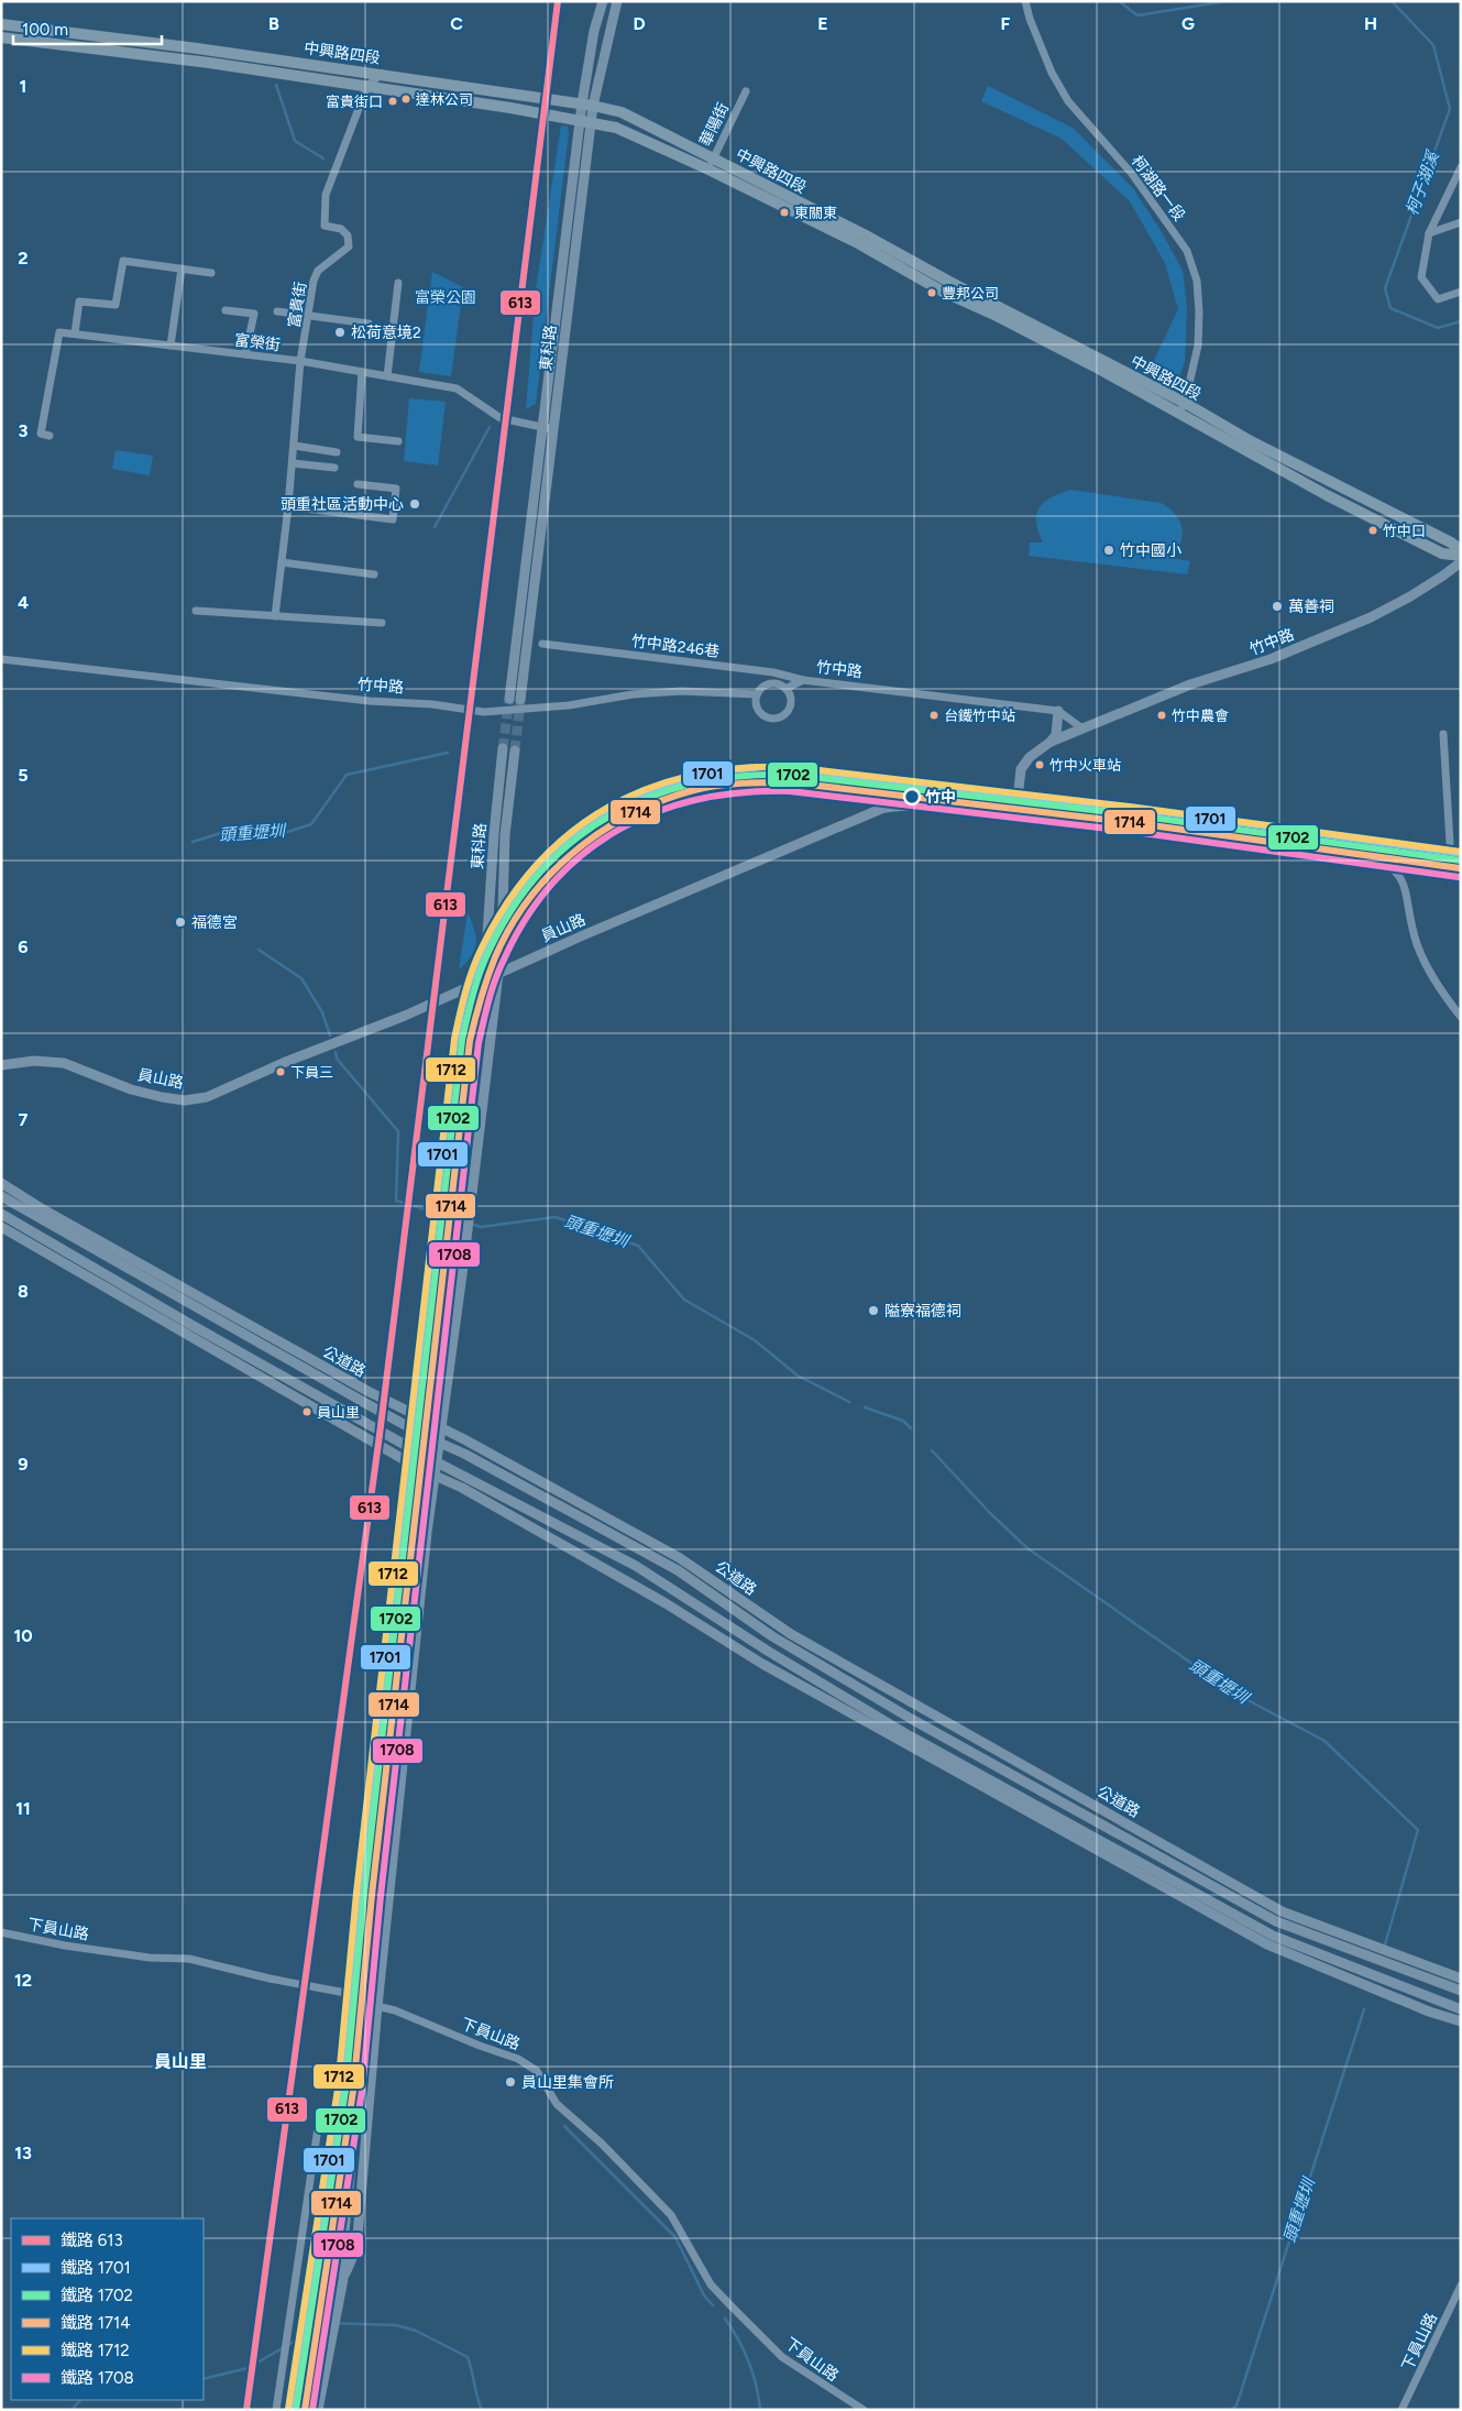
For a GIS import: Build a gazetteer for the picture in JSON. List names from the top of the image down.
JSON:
{
  "streets": {
    "main road": ["中興路四段"],
    "street": [
      "華陽街",
      "柯湖路一段",
      "富貴街",
      "富榮街",
      "東科路",
      "竹中路",
      "竹中路246巷",
      "員山路",
      "公道路",
      "下員山路"
    ]
  },
  "crossings": [
    ["中興路四段", "華陽街"],
    ["中興路四段", "柯湖路一段"],
    ["中興路四段", "富貴街"],
    ["中興路四段", "東科路"],
    ["富貴街", "富榮街"],
    ["富榮街", "東科路"],
    ["東科路", "員山路"],
    ["東科路", "公道路"],
    ["東科路", "下員山路"],
    ["竹中路", "竹中路246巷"],
    ["竹中路", "員山路"]
  ],
  "districts": ["員山里"],
  "water": ["柯子湖溪", "頭重壢圳"],
  "parks": ["富榮公園"],
  "places": [
    "達林公司",
    "富貴街口",
    "東關東",
    "豐邦公司",
    "松荷意境2",
    "頭重社區活動中心",
    "竹中口",
    "竹中國小",
    "萬善祠",
    "台鐵竹中站",
    "竹中農會",
    "竹中火車站",
    "竹中",
    "福德宮",
    "下員三",
    "隘寮福德祠",
    "員山里",
    "員山里集會所"
  ],
  "lines": [
    "rail line 613",
    "rail line 1701",
    "rail line 1712",
    "rail line 1702",
    "rail line 1714",
    "rail line 1708"
  ],
  "legend": [
    "鐵路 613",
    "鐵路 1701",
    "鐵路 1702",
    "鐵路 1714",
    "鐵路 1712",
    "鐵路 1708"
  ],
  "scale_bar": "100 m",
  "grid": {
    "columns": [
      "B",
      "C",
      "D",
      "E",
      "F",
      "G",
      "H"
    ],
    "rows": [
      "1",
      "2",
      "3",
      "4",
      "5",
      "6",
      "7",
      "8",
      "9",
      "10",
      "11",
      "12",
      "13"
    ]
  }
}
